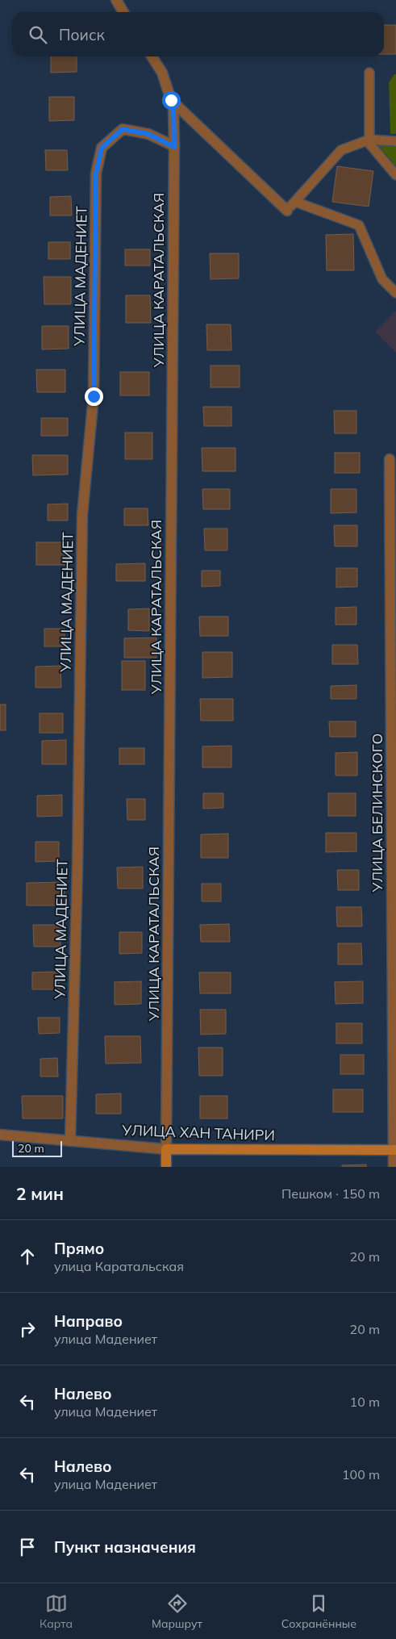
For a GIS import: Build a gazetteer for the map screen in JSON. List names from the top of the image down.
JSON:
{
  "streets": {
    "street": [
      "УЛИЦА МАДЕНИЕТ",
      "УЛИЦА КАРАТАЛЬСКАЯ",
      "УЛИЦА БЕЛИНСКОГО",
      "УЛИЦА ХАН ТАНИРИ"
    ]
  },
  "crossings": [
    ["УЛИЦА МАДЕНИЕТ", "УЛИЦА КАРАТАЛЬСКАЯ"],
    ["УЛИЦА МАДЕНИЕТ", "УЛИЦА ХАН ТАНИРИ"],
    ["УЛИЦА КАРАТАЛЬСКАЯ", "УЛИЦА ХАН ТАНИРИ"],
    ["УЛИЦА БЕЛИНСКОГО", "УЛИЦА ХАН ТАНИРИ"]
  ],
  "scale_bar": "20 m",
  "page": {
    "search": "Поиск",
    "scale": "20 m",
    "heading": ["2 мин", "Пешком · 150 m"],
    "list": [
      ["Прямо", "улица Каратальская", "20 m"],
      ["Направо", "улица Мадениет", "20 m"],
      ["Налево", "улица Мадениет", "10 m"],
      ["Налево", "улица Мадениет", "100 m"],
      "Пункт назначения"
    ],
    "nav": ["Карта", "Маршрут", "Сохранённые"]
  }
}
